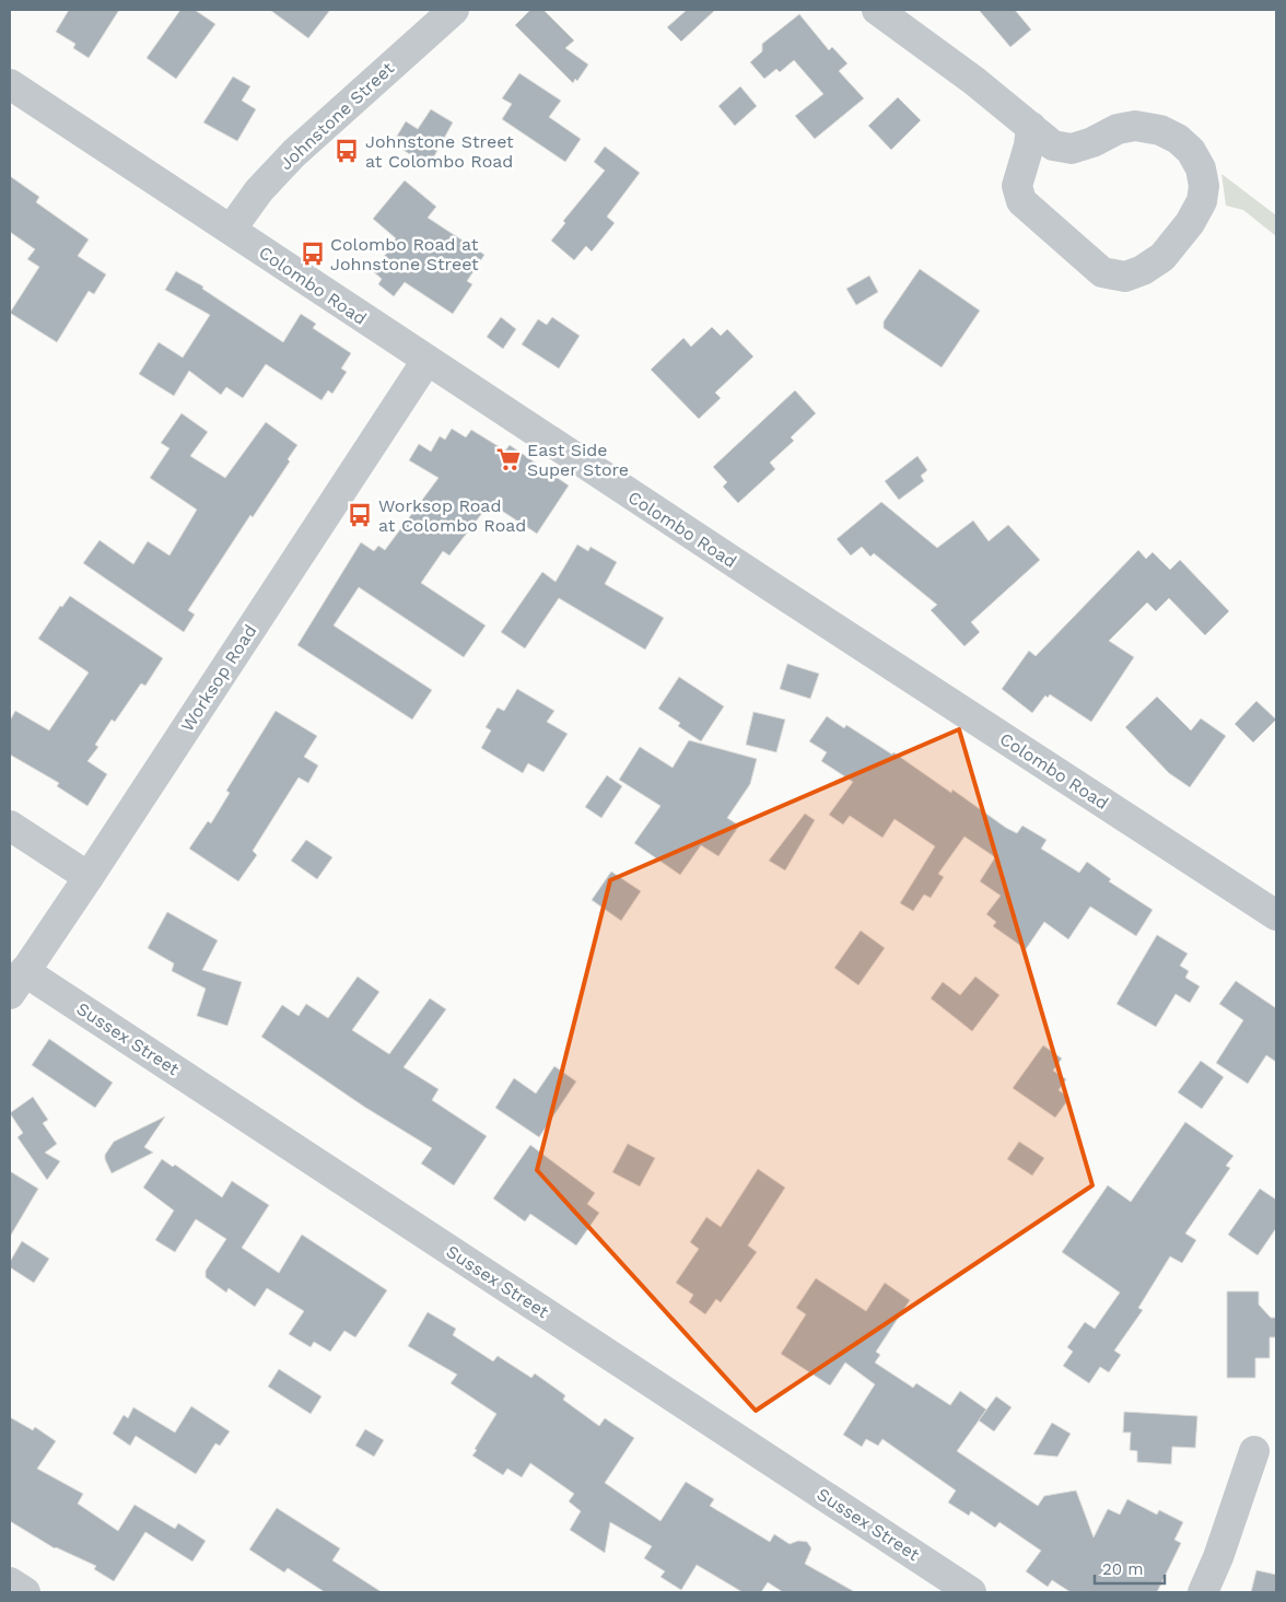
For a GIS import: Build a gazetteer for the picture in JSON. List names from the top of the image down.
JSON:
{
  "streets": {
    "street": [
      "Johnstone Street",
      "Colombo Road",
      "Worksop Road",
      "Sussex Street"
    ]
  },
  "crossings": [
    ["Johnstone Street", "Colombo Road"],
    ["Colombo Road", "Worksop Road"],
    ["Worksop Road", "Sussex Street"]
  ],
  "places": {
    "bus stop": ["Johnstone Street at Colombo Road", "Colombo Road at Johnstone Street", "Worksop Road at Colombo Road"],
    "supermarket": ["East Side Super Store"]
  },
  "scale_bar": "20 m"
}
